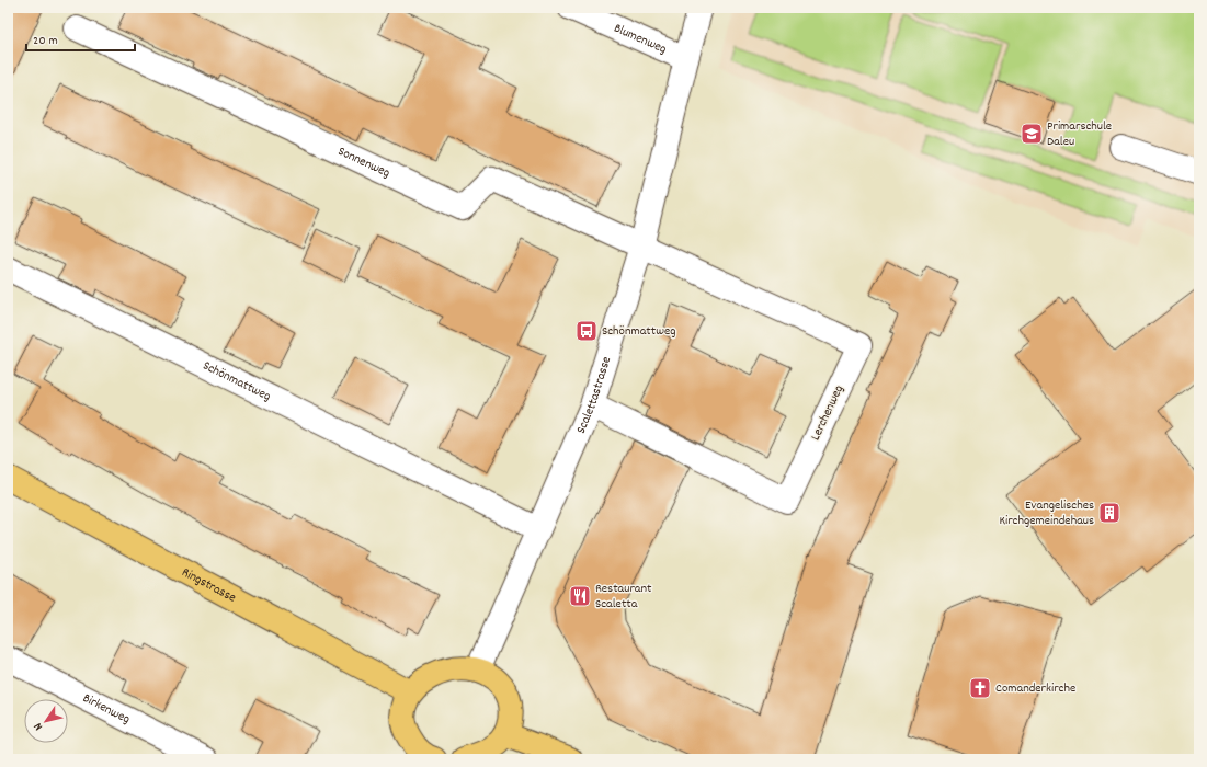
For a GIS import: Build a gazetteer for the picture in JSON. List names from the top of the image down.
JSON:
{
  "streets": {
    "main road": ["Ringstrasse"],
    "street": [
      "Blumenweg",
      "Sonnenweg",
      "Schönmattweg",
      "Scalettastrasse",
      "Lerchenweg",
      "Birkenweg"
    ]
  },
  "crossings": [
    ["Blumenweg", "Scalettastrasse"],
    ["Sonnenweg", "Scalettastrasse"],
    ["Sonnenweg", "Lerchenweg"],
    ["Schönmattweg", "Scalettastrasse"],
    ["Scalettastrasse", "Lerchenweg"]
  ],
  "places": {
    "school or university": ["Primarschule Daleu"],
    "bus stop": ["Schönmattweg"],
    "building": ["Evangelisches Kirchgemeindehaus"],
    "restaurant": ["Restaurant Scaletta"],
    "church": ["Comanderkirche"]
  },
  "scale_bar": "20 m",
  "north": "bottom left"
}
